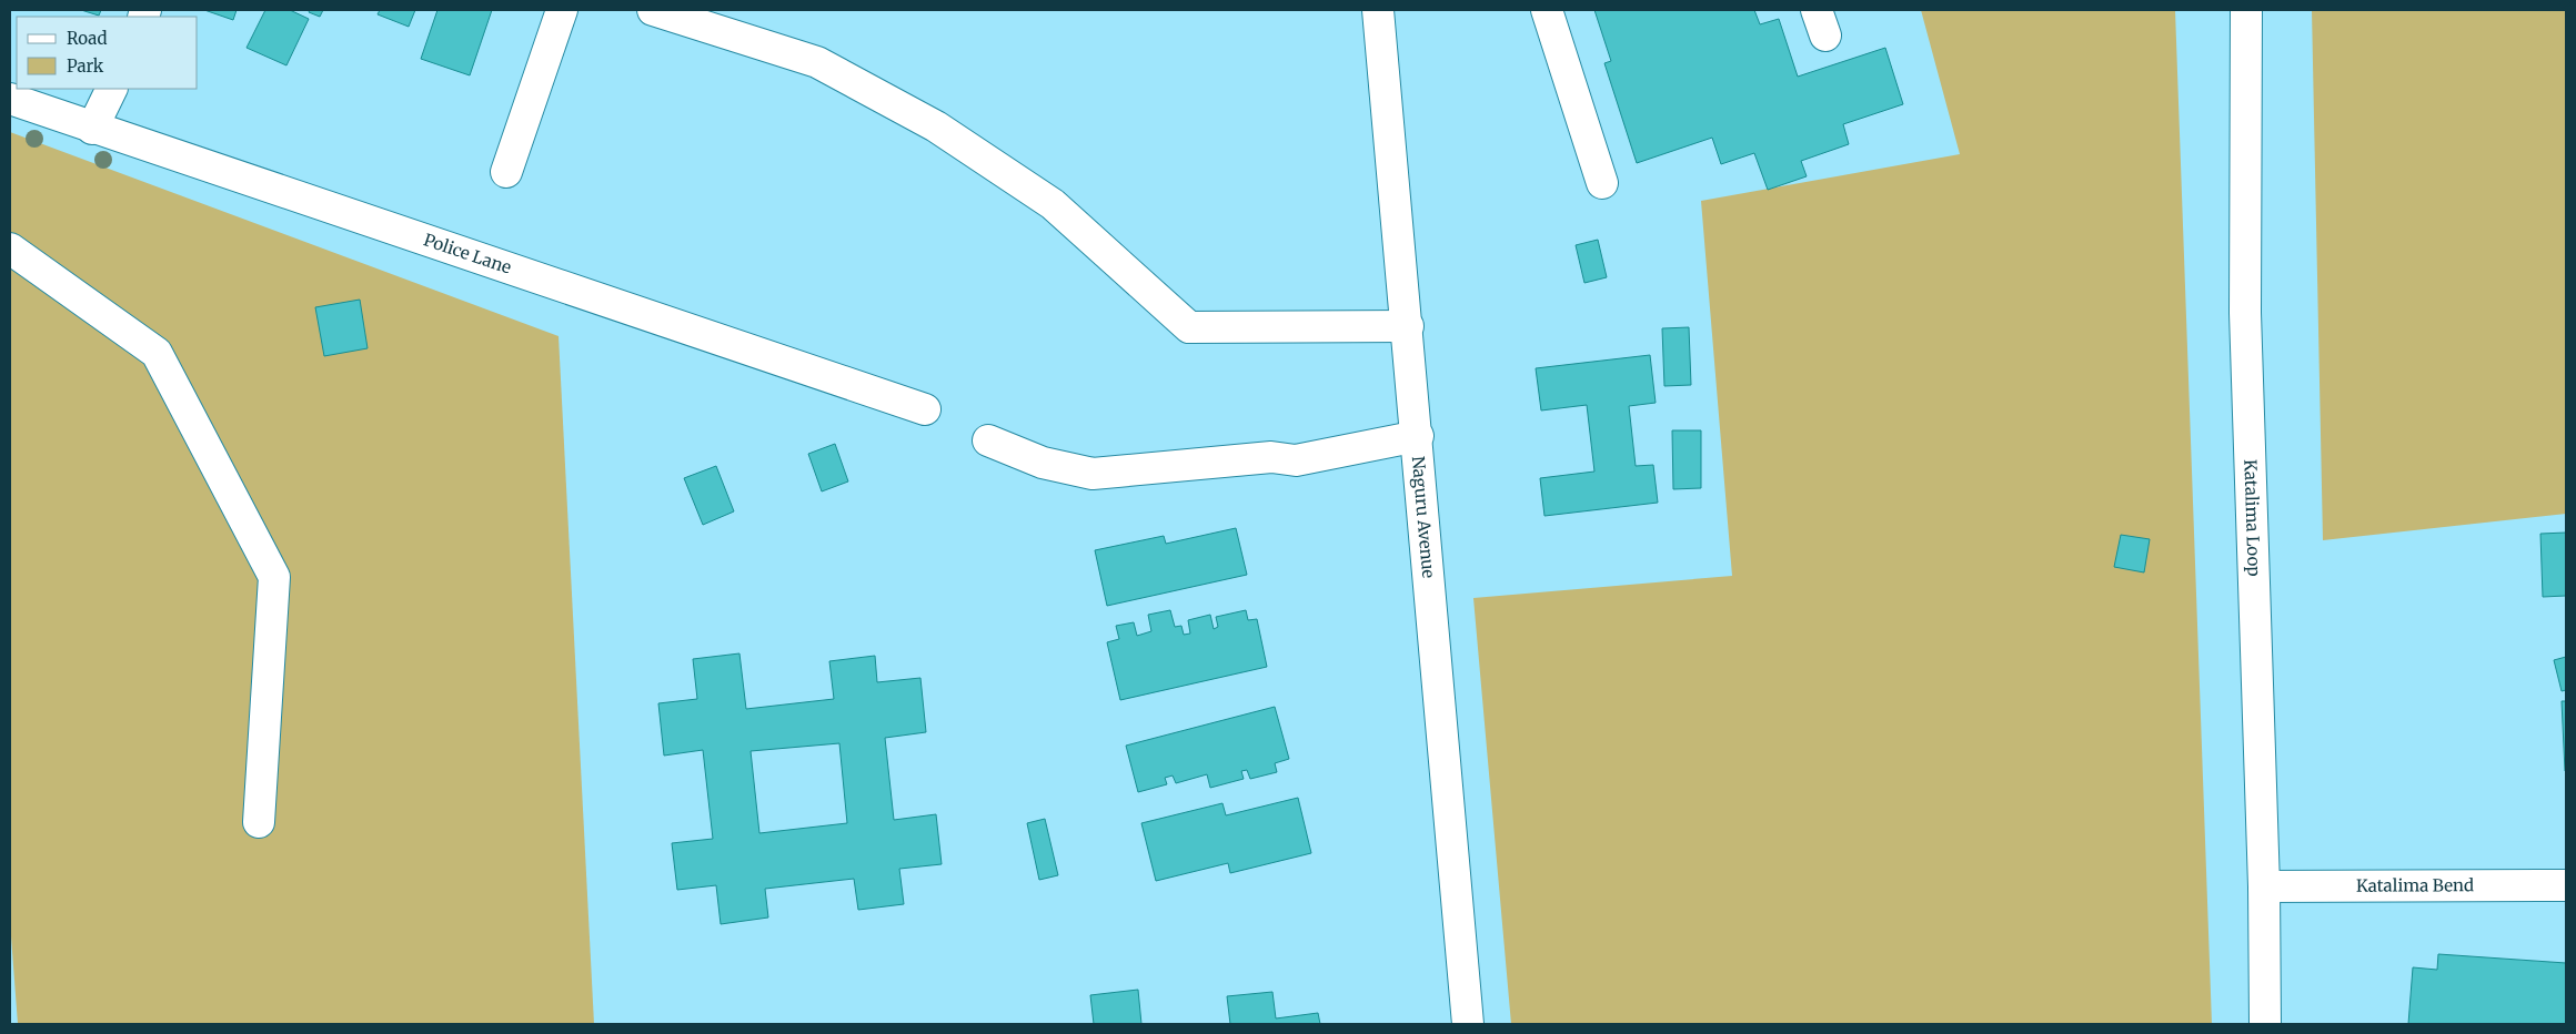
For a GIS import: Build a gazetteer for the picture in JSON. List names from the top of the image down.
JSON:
{
  "streets": {
    "street": [
      "Police Lane",
      "Naguru Avenue",
      "Katalima Loop",
      "Katalima Bend"
    ]
  },
  "crossings": [
    ["Katalima Loop", "Katalima Bend"]
  ],
  "legend": ["Road", "Park"]
}
